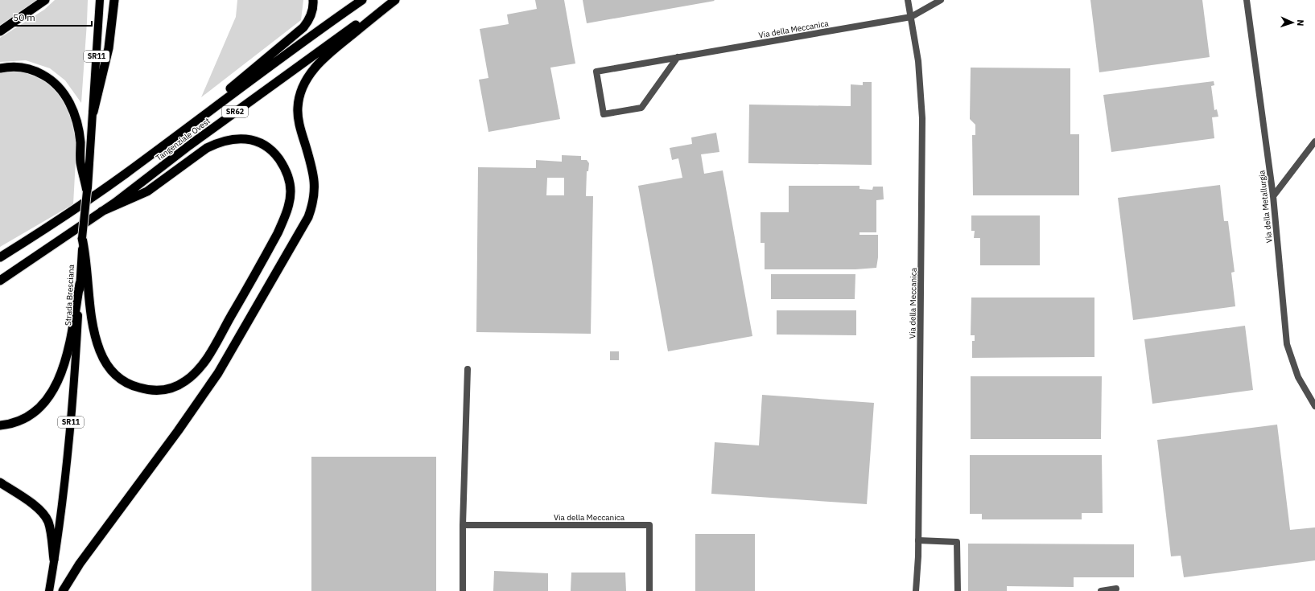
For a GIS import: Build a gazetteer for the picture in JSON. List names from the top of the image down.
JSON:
{
  "streets": {
    "highway": ["SR62", "Tangenziale Ovest"],
    "main road": ["SR11", "Strada Bresciana"],
    "street": ["Via della Meccanica", "Via della Metallurgia"]
  },
  "scale_bar": "50 m",
  "north": "right"
}
